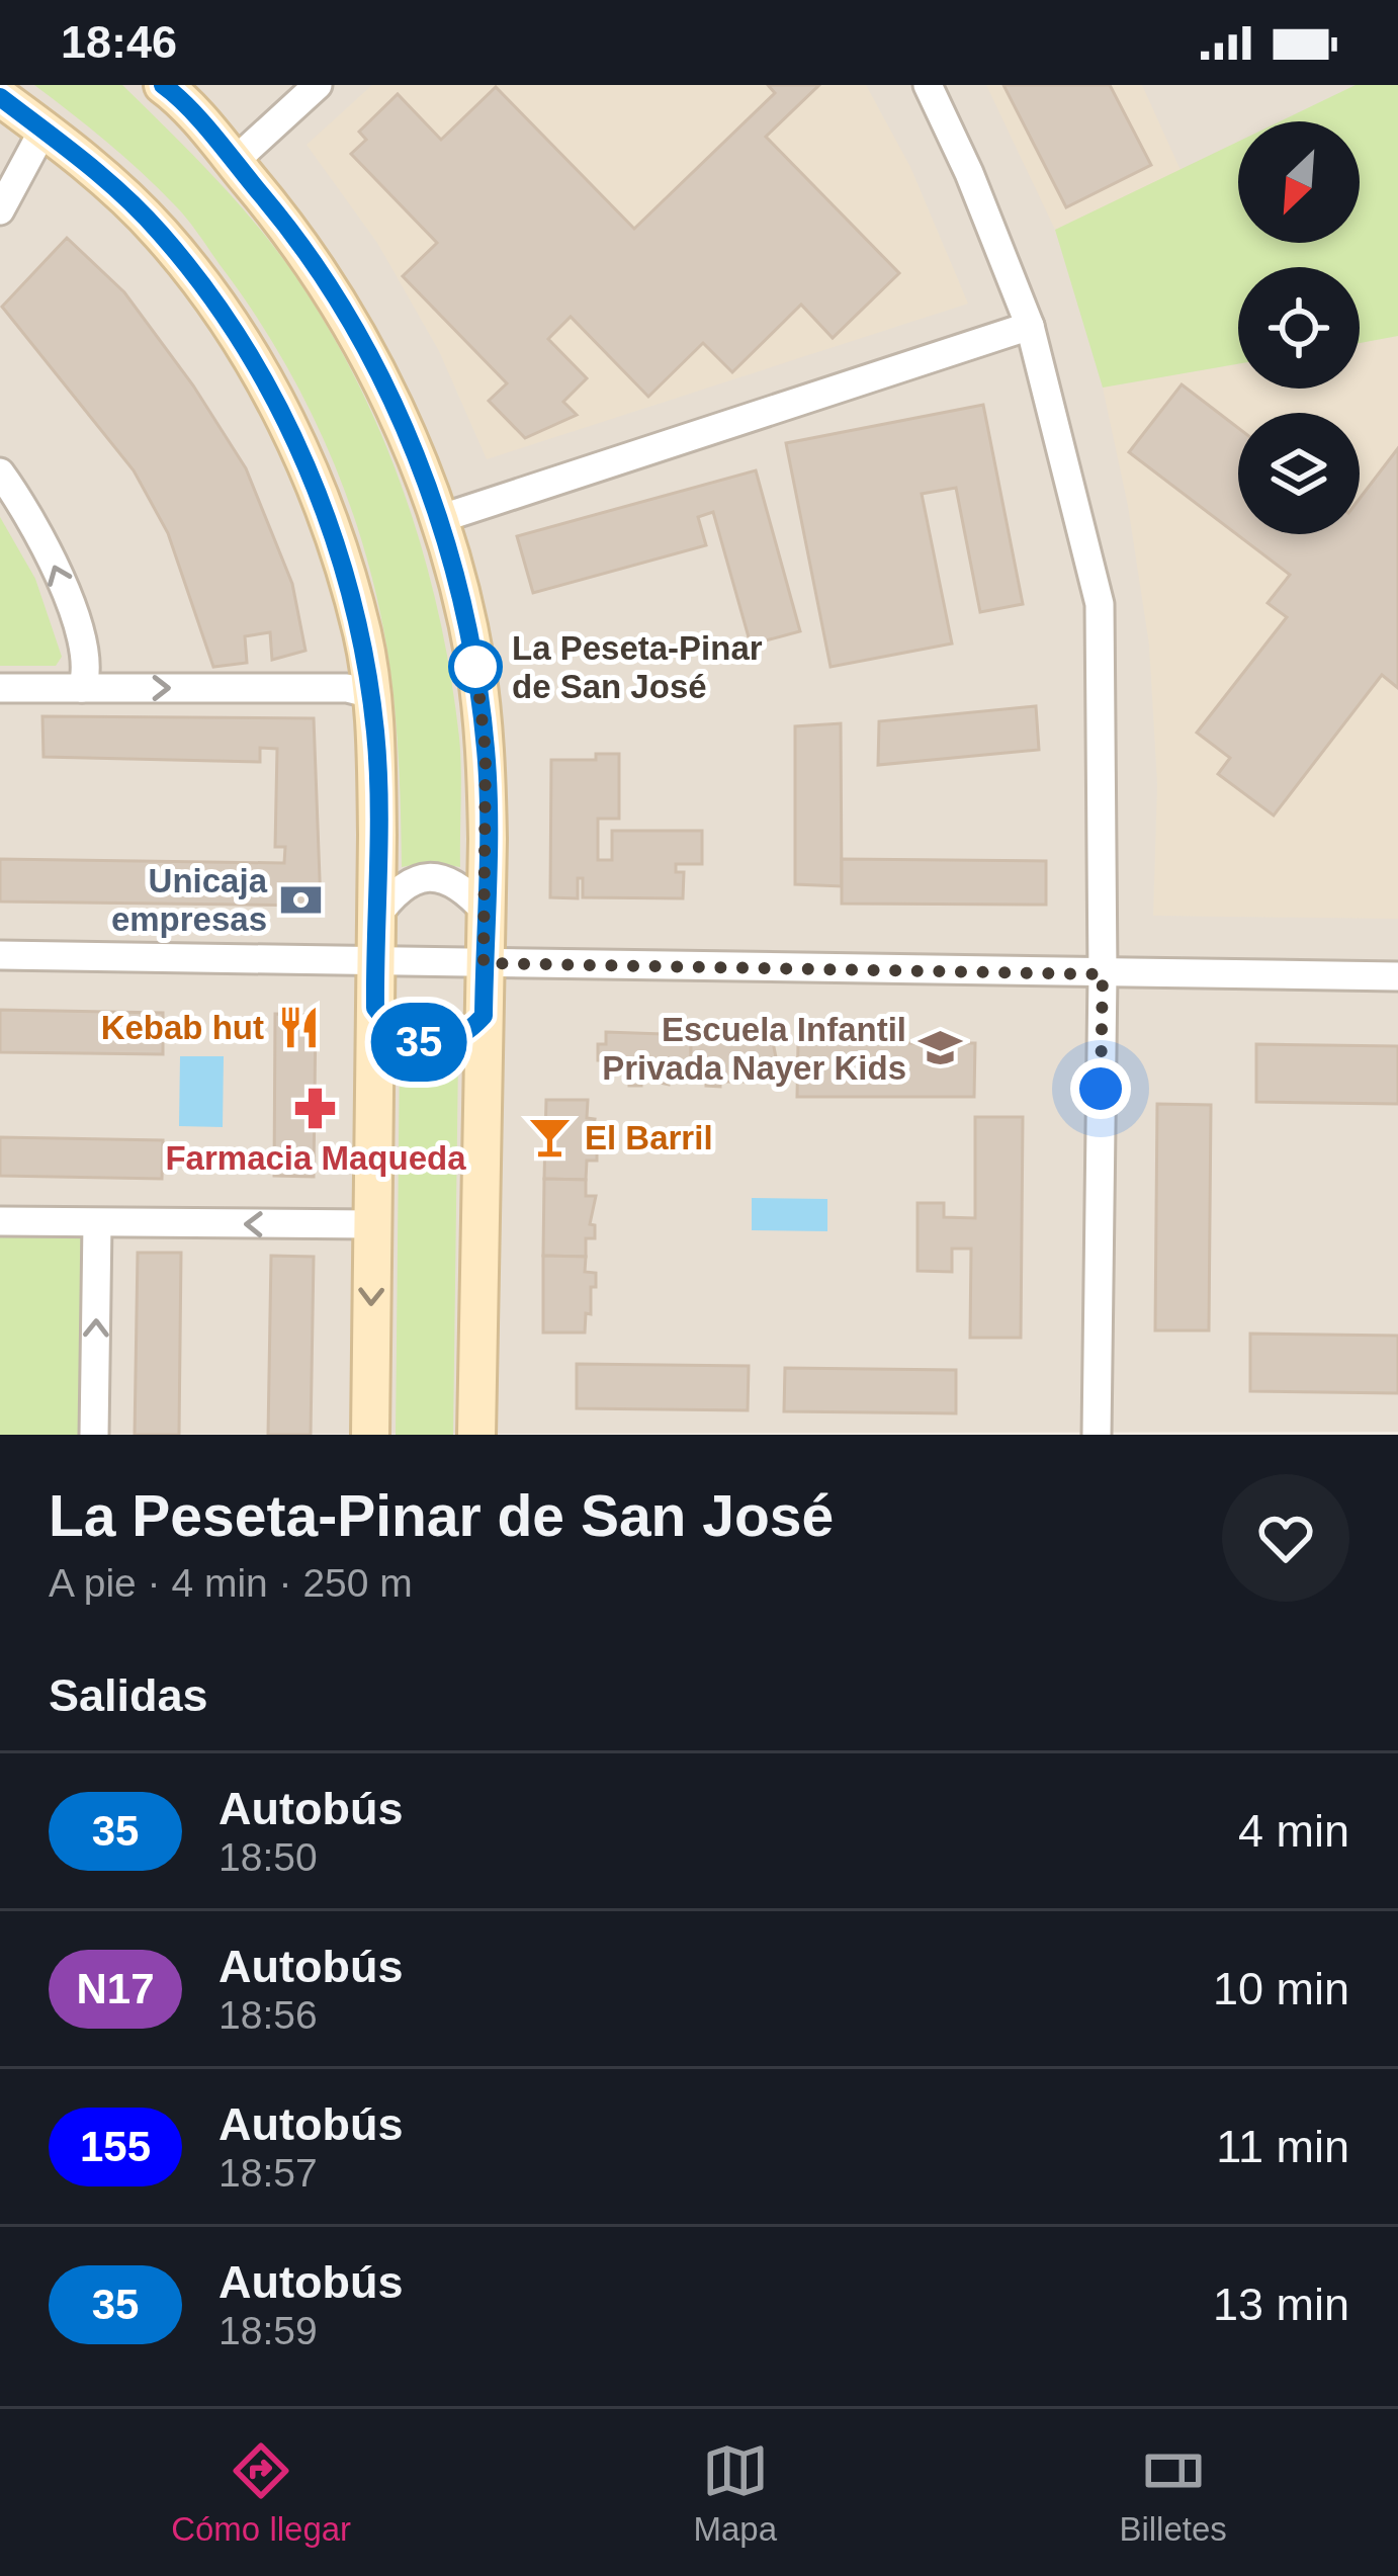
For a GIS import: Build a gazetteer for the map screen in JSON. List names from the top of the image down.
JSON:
{
  "places": {
    "other": ["La Peseta-Pinar de San José"],
    "bank": ["Unicaja empresas"],
    "restaurant": ["Kebab hut"],
    "school or university": ["Escuela Infantil Privada Nayer Kids"],
    "pharmacy": ["Farmacia Maqueda"],
    "bar": ["El Barril"]
  },
  "lines": ["bus line 35"],
  "north": "bottom left",
  "page": {
    "status": "18:46",
    "on_map": "35",
    "heading": [
      ["La Peseta-Pinar de San José", "A pie · 4 min · 250 m"],
      "Salidas"
    ],
    "list": [
      {
        "mark": "35",
        "name": "Autobús",
        "note": "18:50",
        "value": "4 min"
      },
      {
        "mark": "N17",
        "name": "Autobús",
        "note": "18:56",
        "value": "10 min"
      },
      {
        "mark": "155",
        "name": "Autobús",
        "note": "18:57",
        "value": "11 min"
      },
      {
        "mark": "35",
        "name": "Autobús",
        "note": "18:59",
        "value": "13 min"
      }
    ],
    "tabs": ["Cómo llegar", "Mapa", "Billetes"]
  }
}
